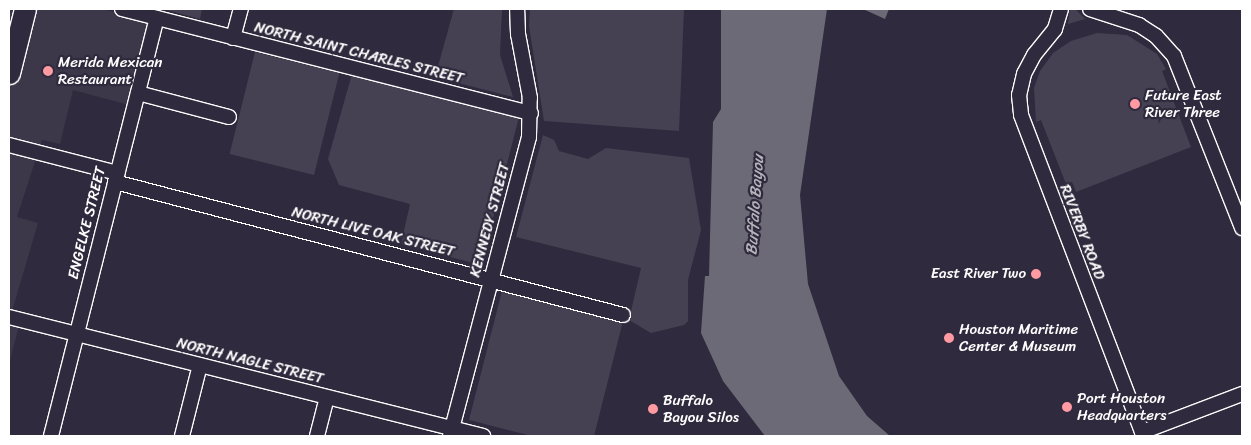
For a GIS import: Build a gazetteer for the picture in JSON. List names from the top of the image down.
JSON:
{
  "streets": {
    "street": [
      "NORTH SAINT CHARLES STREET",
      "KENNEDY STREET",
      "ENGELKE STREET",
      "NORTH LIVE OAK STREET",
      "RIVERBY ROAD",
      "NORTH NAGLE STREET"
    ]
  },
  "crossings": [
    ["NORTH SAINT CHARLES STREET", "KENNEDY STREET"],
    ["NORTH SAINT CHARLES STREET", "ENGELKE STREET"],
    ["KENNEDY STREET", "NORTH LIVE OAK STREET"],
    ["KENNEDY STREET", "NORTH NAGLE STREET"],
    ["ENGELKE STREET", "NORTH LIVE OAK STREET"],
    ["ENGELKE STREET", "NORTH NAGLE STREET"]
  ],
  "water": ["Buffalo Bayou"],
  "places": [
    "Merida Mexican Restaurant",
    "Future East River Three",
    "East River Two",
    "Houston Maritime Center & Museum",
    "Port Houston Headquarters",
    "Buffalo Bayou Silos"
  ]
}
